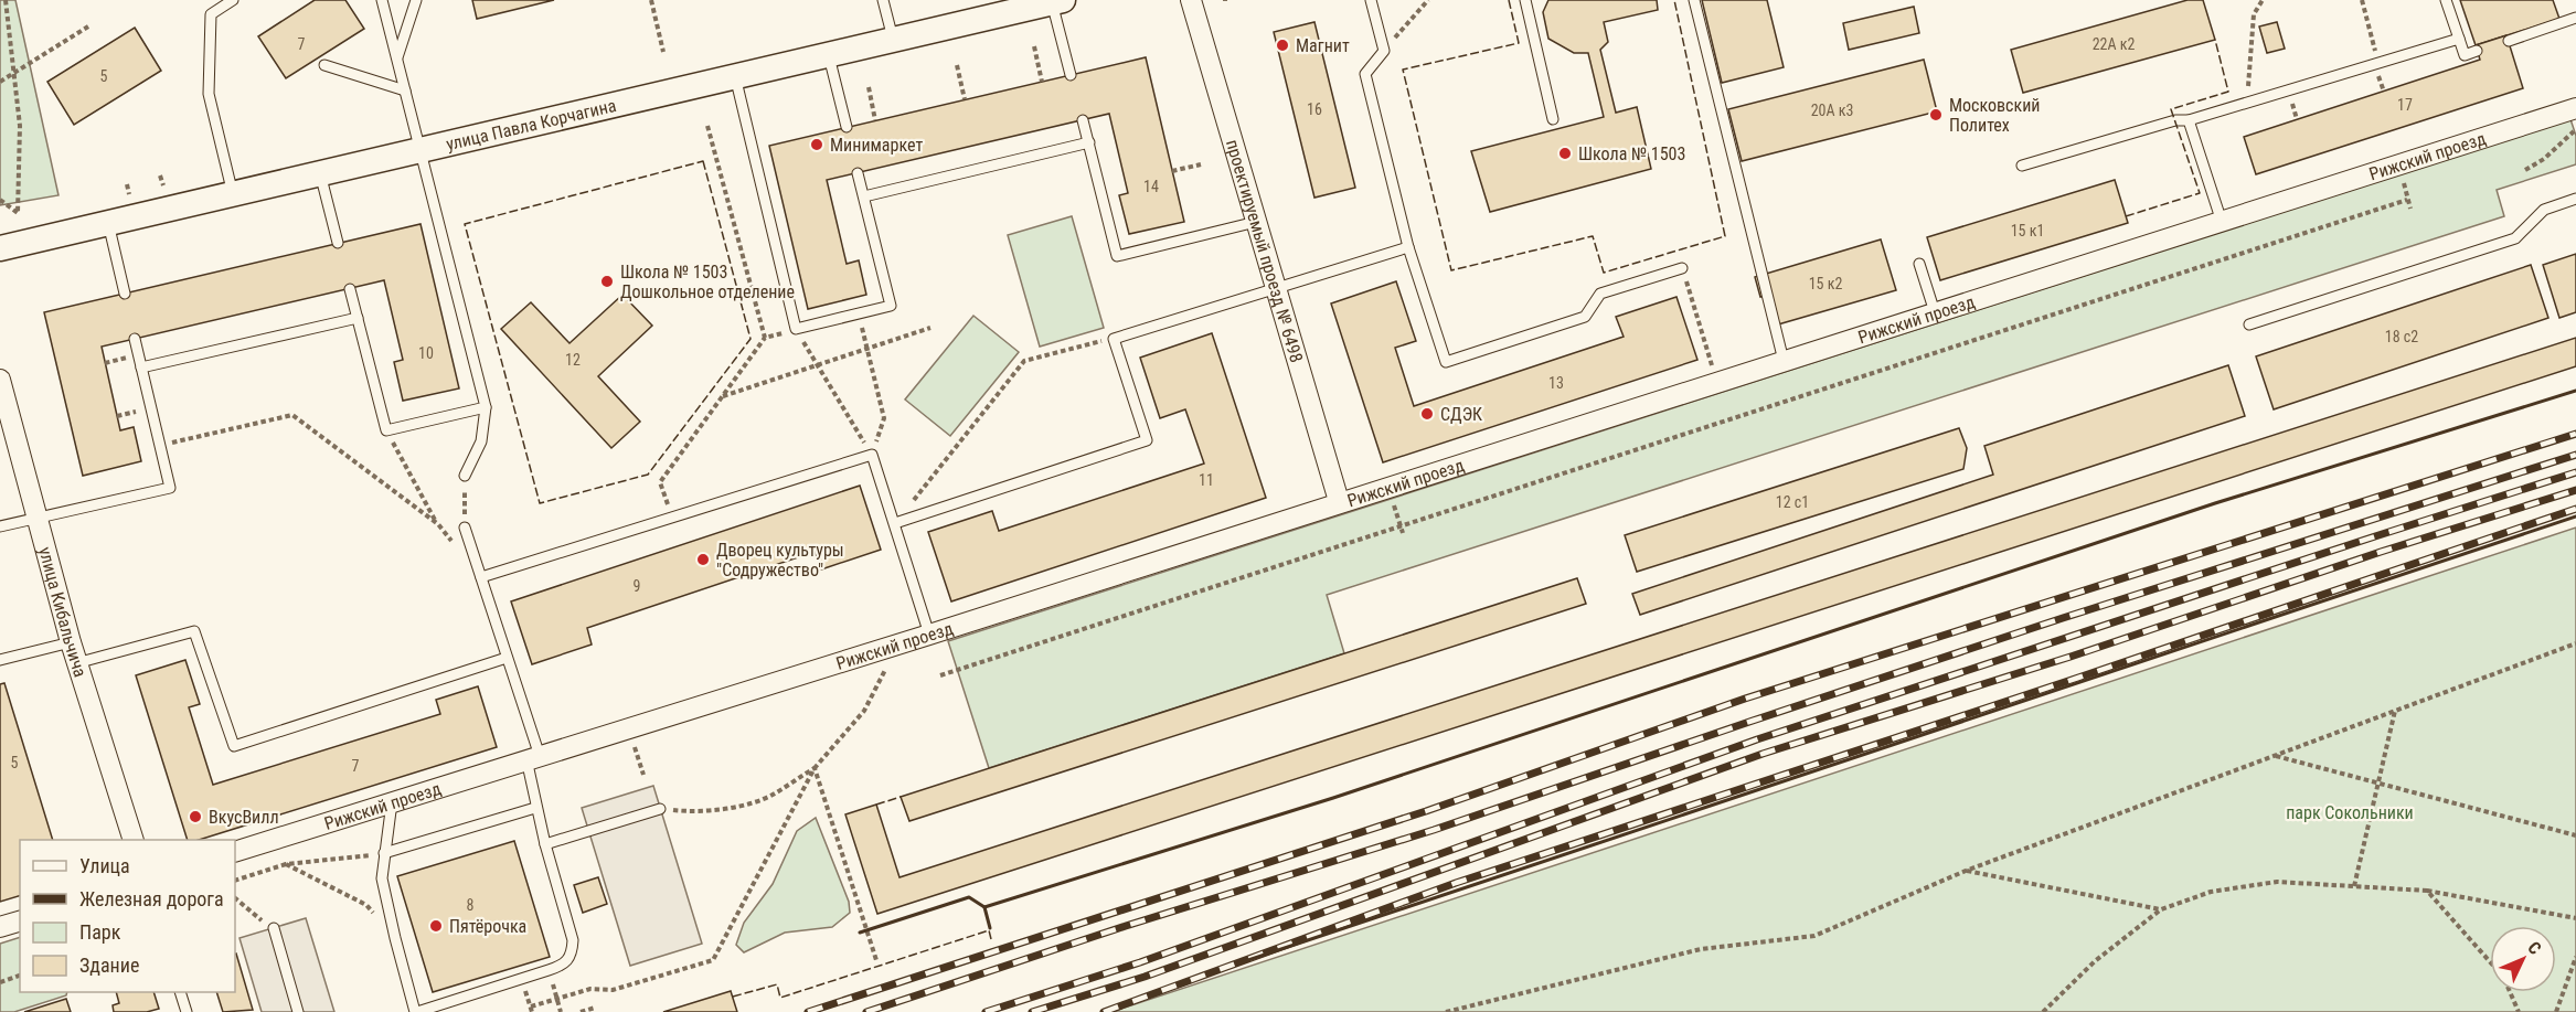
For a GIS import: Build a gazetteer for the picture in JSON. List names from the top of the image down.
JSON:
{
  "streets": {
    "street": [
      "улица Павла Корчагина",
      "Рижский проезд",
      "проектируемый проезд № 6498",
      "улица Кибальчича"
    ]
  },
  "crossings": [
    ["Рижский проезд", "проектируемый проезд № 6498"]
  ],
  "parks": ["парк Сокольники"],
  "places": [
    "Магнит",
    "Московский Политех",
    "Минимаркет",
    "Школа № 1503",
    "Школа № 1503 Дошкольное отделение",
    "СДЭК",
    "Дворец культуры \"Содружество\"",
    "ВкусВилл",
    "Пятёрочка"
  ],
  "house_numbers": [
    "7",
    "22А к2",
    "5",
    "17",
    "16",
    "20А к3",
    "14",
    "15 к1",
    "15 к2",
    "18 с2",
    "10",
    "12",
    "13",
    "11",
    "12 с1",
    "9",
    "5",
    "7",
    "8"
  ],
  "legend": [
    "Улица",
    "Железная дорога",
    "Парк",
    "Здание"
  ],
  "north": "top right"
}
